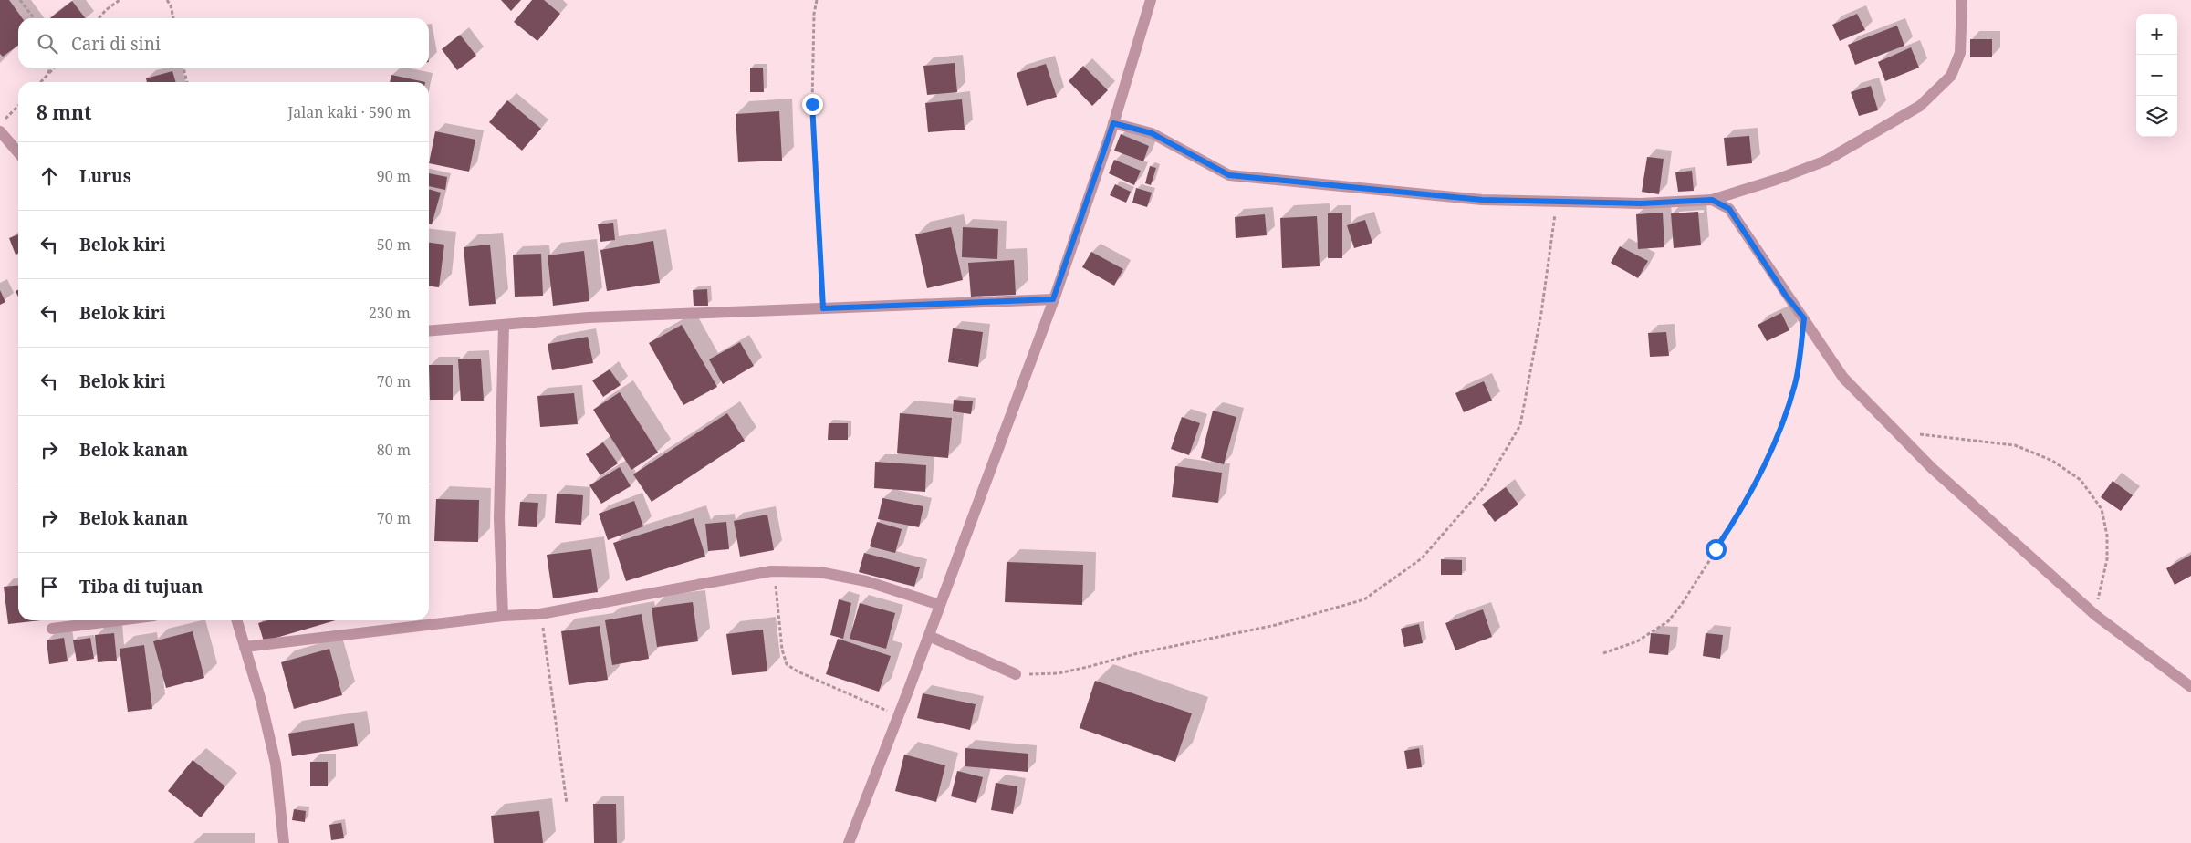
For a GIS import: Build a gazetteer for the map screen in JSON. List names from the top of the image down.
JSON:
{
  "page": {
    "map_buttons": ["+", "−"],
    "search": "Cari di sini",
    "heading": ["8 mnt", "Jalan kaki · 590 m"],
    "list": [
      ["Lurus", "90 m"],
      ["Belok kiri", "50 m"],
      ["Belok kiri", "230 m"],
      ["Belok kiri", "70 m"],
      ["Belok kanan", "80 m"],
      ["Belok kanan", "70 m"],
      "Tiba di tujuan"
    ]
  }
}
